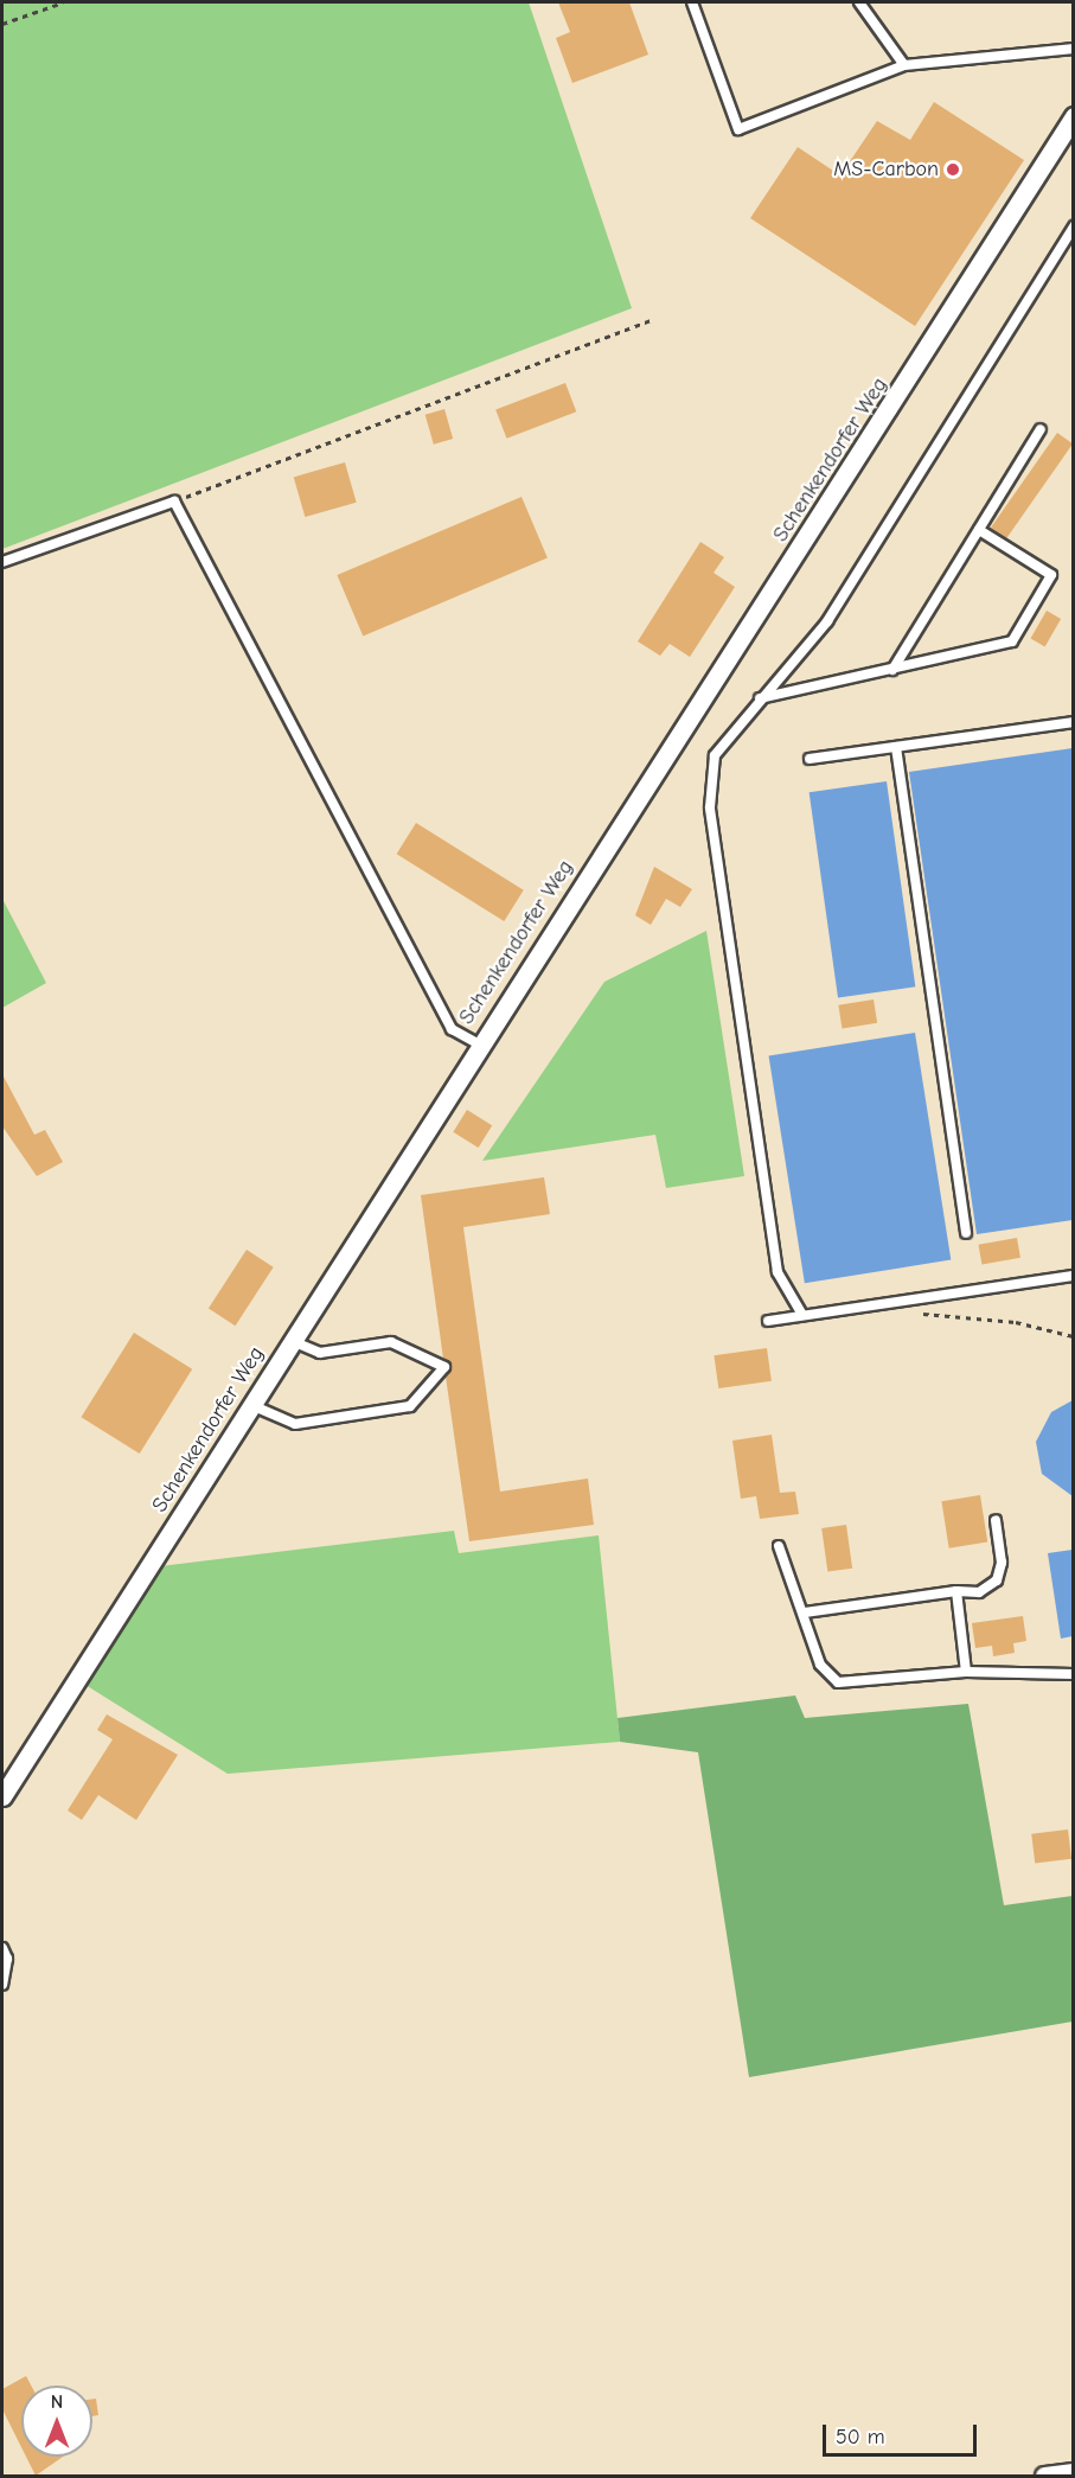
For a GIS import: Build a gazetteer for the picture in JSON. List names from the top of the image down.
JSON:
{
  "streets": {
    "street": ["Schenkendorfer Weg"]
  },
  "places": ["MS-Carbon"],
  "scale_bar": "50 m",
  "north": "top"
}
